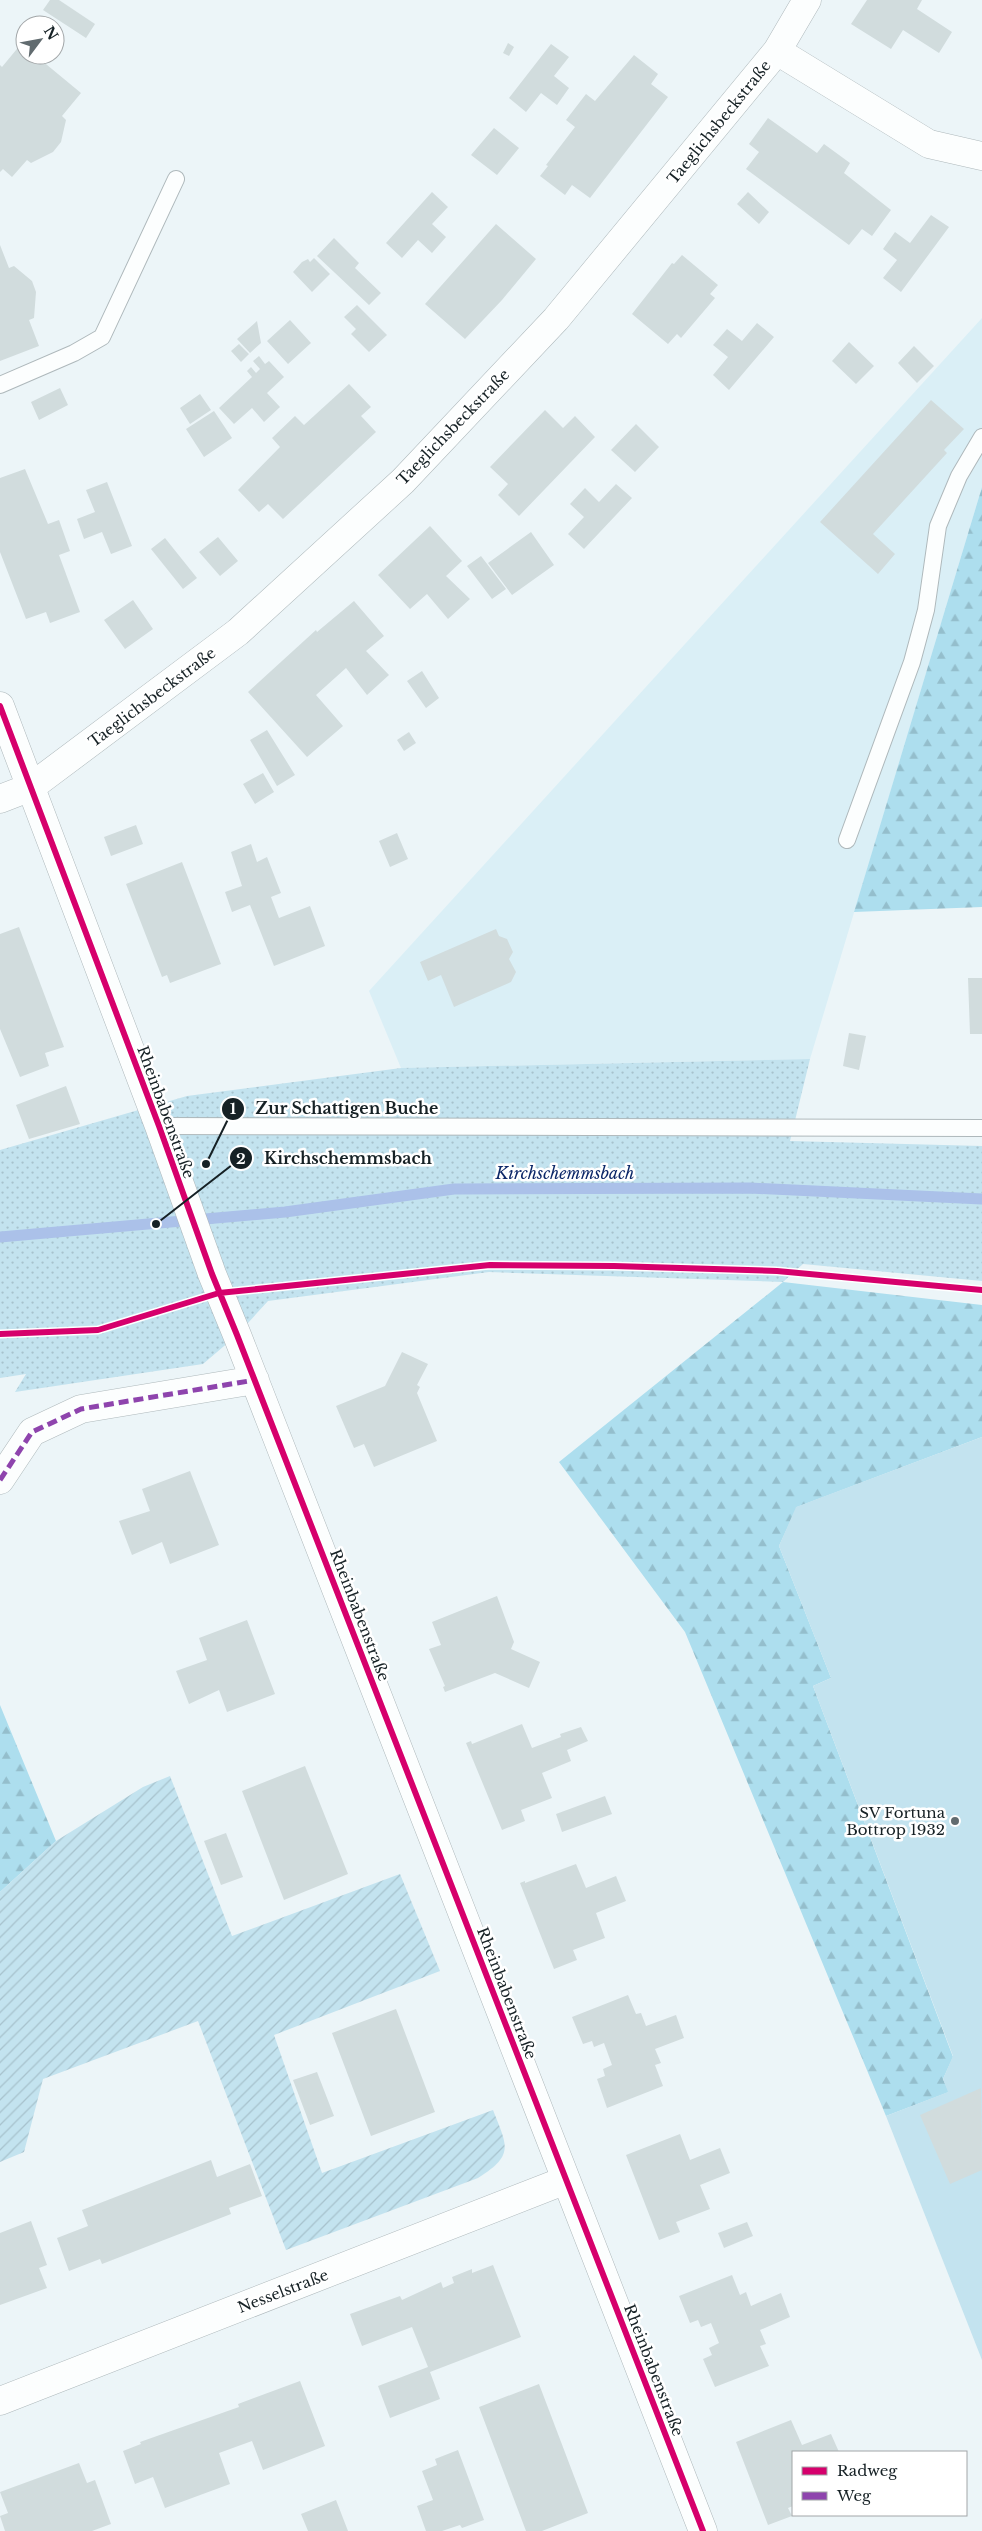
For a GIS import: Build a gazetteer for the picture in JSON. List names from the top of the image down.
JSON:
{
  "streets": {
    "street": ["Taeglichsbeckstraße", "Rheinbabenstraße", "Nesselstraße"]
  },
  "crossings": [
    ["Taeglichsbeckstraße", "Rheinbabenstraße"],
    ["Rheinbabenstraße", "Nesselstraße"]
  ],
  "water": ["Kirchschemmsbach"],
  "places": ["Zur Schattigen Buche", "Kirchschemmsbach", "SV Fortuna Bottrop 1932"],
  "legend": ["Radweg", "Weg"],
  "north": "top right"
}
